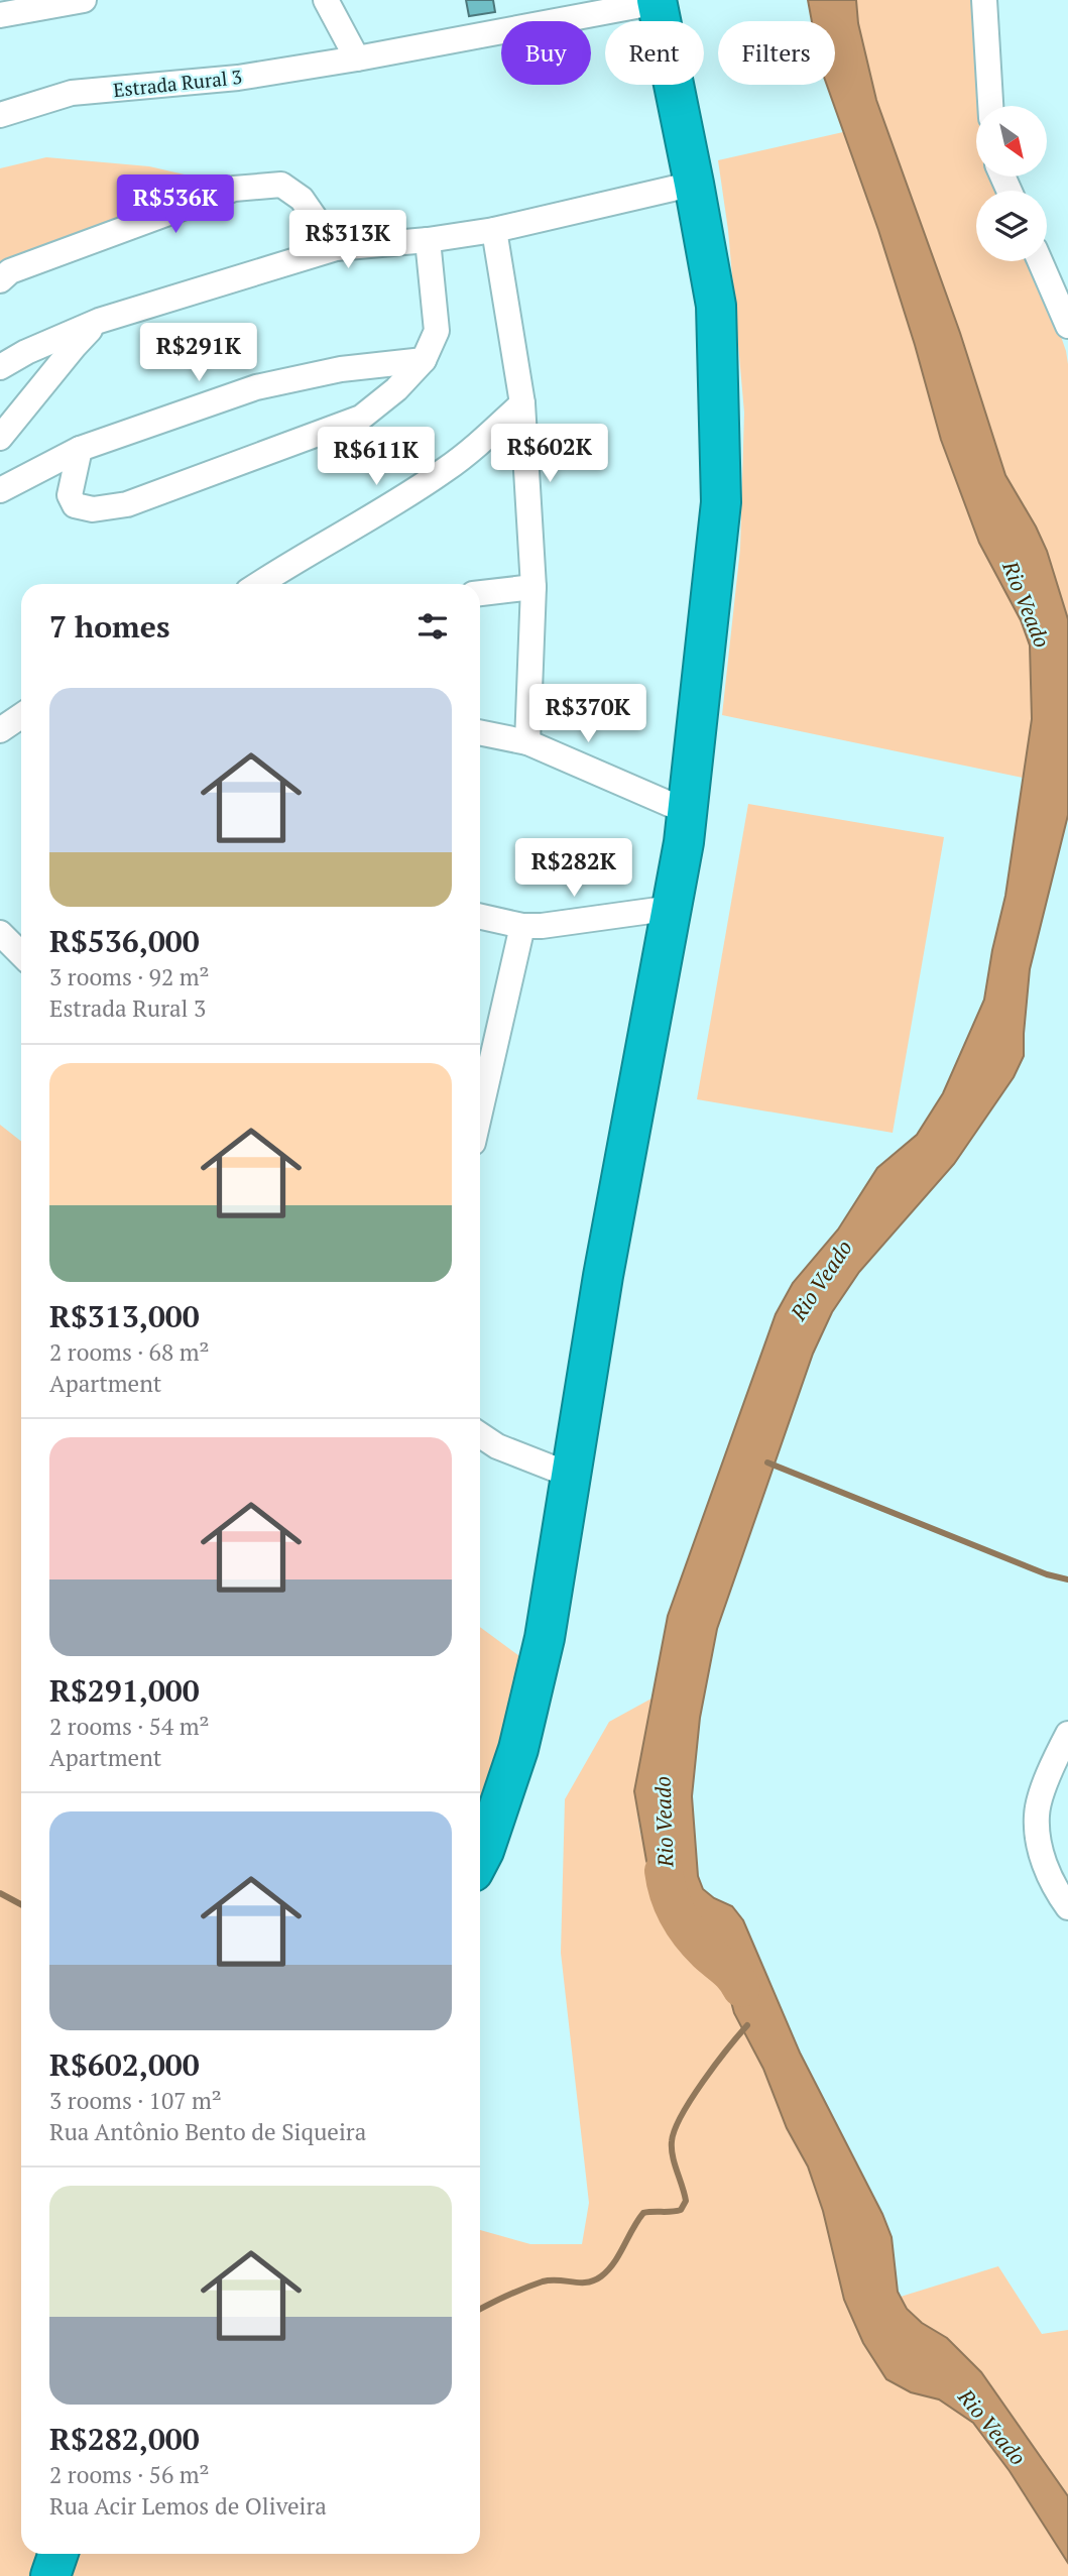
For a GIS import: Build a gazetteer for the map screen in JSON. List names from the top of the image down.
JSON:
{
  "streets": {
    "street": ["Estrada Rural 3"]
  },
  "water": ["Rio Veado"],
  "north": "bottom right",
  "page": {
    "chip": ["Buy", "Rent", "Filters"],
    "price": [
      "R$536K",
      "R$313K",
      "R$291K",
      "R$602K",
      "R$611K",
      "R$370K",
      "R$282K"
    ],
    "heading": "7 homes",
    "list": [
      {
        "name": "R$536,000",
        "note": "3 rooms · 92 m² · Estrada Rural 3"
      },
      {
        "name": "R$313,000",
        "note": "2 rooms · 68 m² · Apartment"
      },
      {
        "name": "R$291,000",
        "note": "2 rooms · 54 m² · Apartment"
      },
      {
        "name": "R$602,000",
        "note": "3 rooms · 107 m² · Rua Antônio Bento de Siqueira"
      },
      {
        "name": "R$282,000",
        "note": "2 rooms · 56 m² · Rua Acir Lemos de Oliveira"
      }
    ]
  }
}
